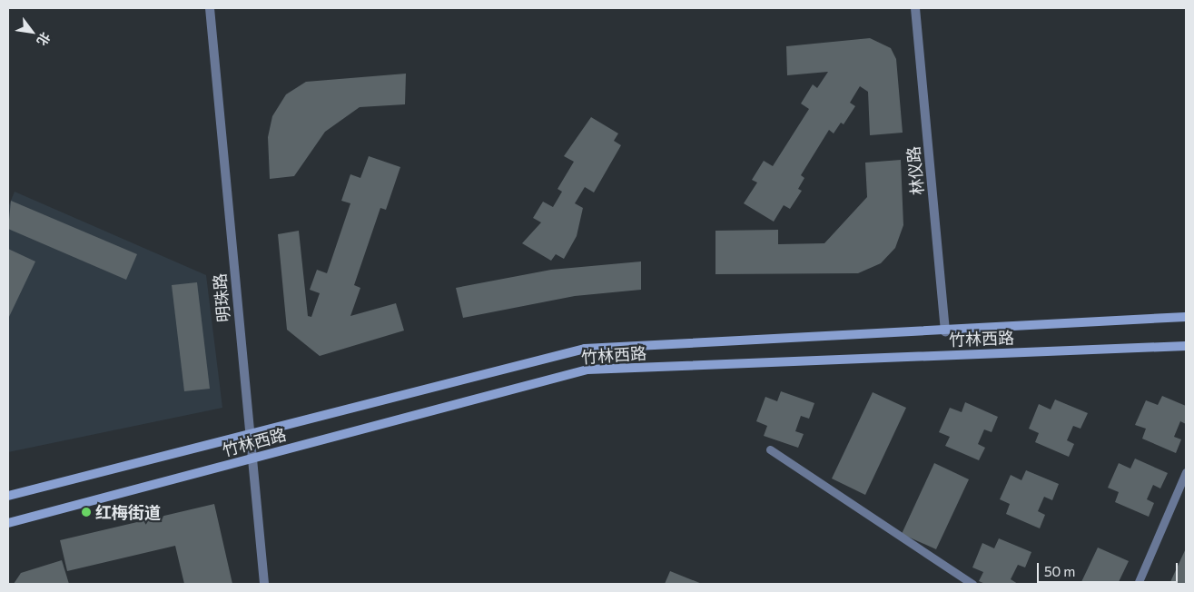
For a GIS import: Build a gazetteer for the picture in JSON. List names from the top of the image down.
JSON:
{
  "streets": {
    "main road": ["竹林西路"],
    "street": ["林仪路", "明珠路"]
  },
  "crossings": [
    ["林仪路", "竹林西路"],
    ["明珠路", "竹林西路"]
  ],
  "places": ["红梅街道"],
  "scale_bar": "50 m",
  "north": "bottom right"
}
